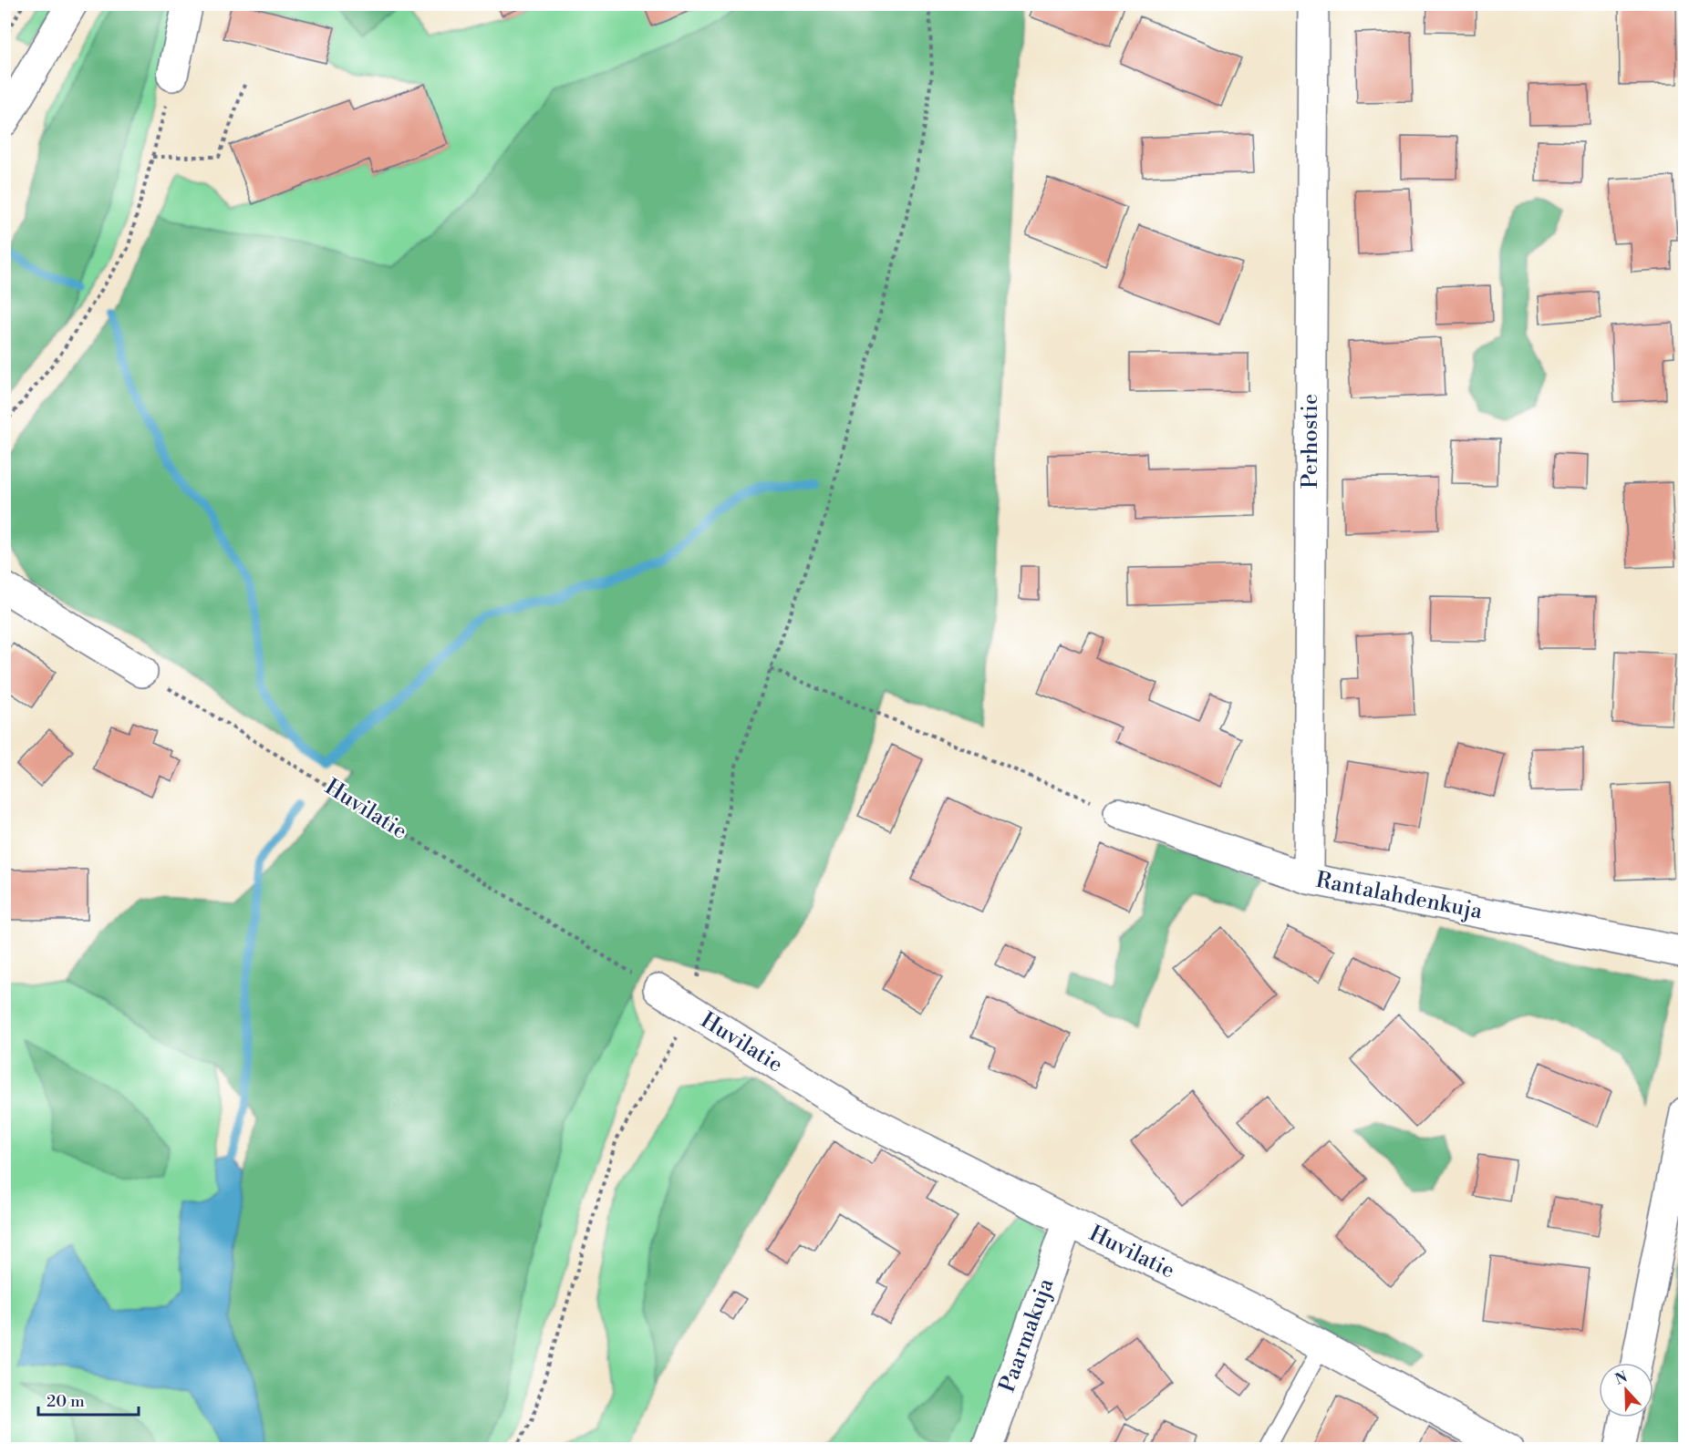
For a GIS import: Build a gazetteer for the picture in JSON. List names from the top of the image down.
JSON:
{
  "streets": {
    "street": [
      "Perhostie",
      "Huvilatie",
      "Rantalahdenkuja",
      "Paarmakuja"
    ]
  },
  "crossings": [
    ["Perhostie", "Rantalahdenkuja"],
    ["Huvilatie", "Paarmakuja"]
  ],
  "scale_bar": "20 m",
  "north": "top"
}
